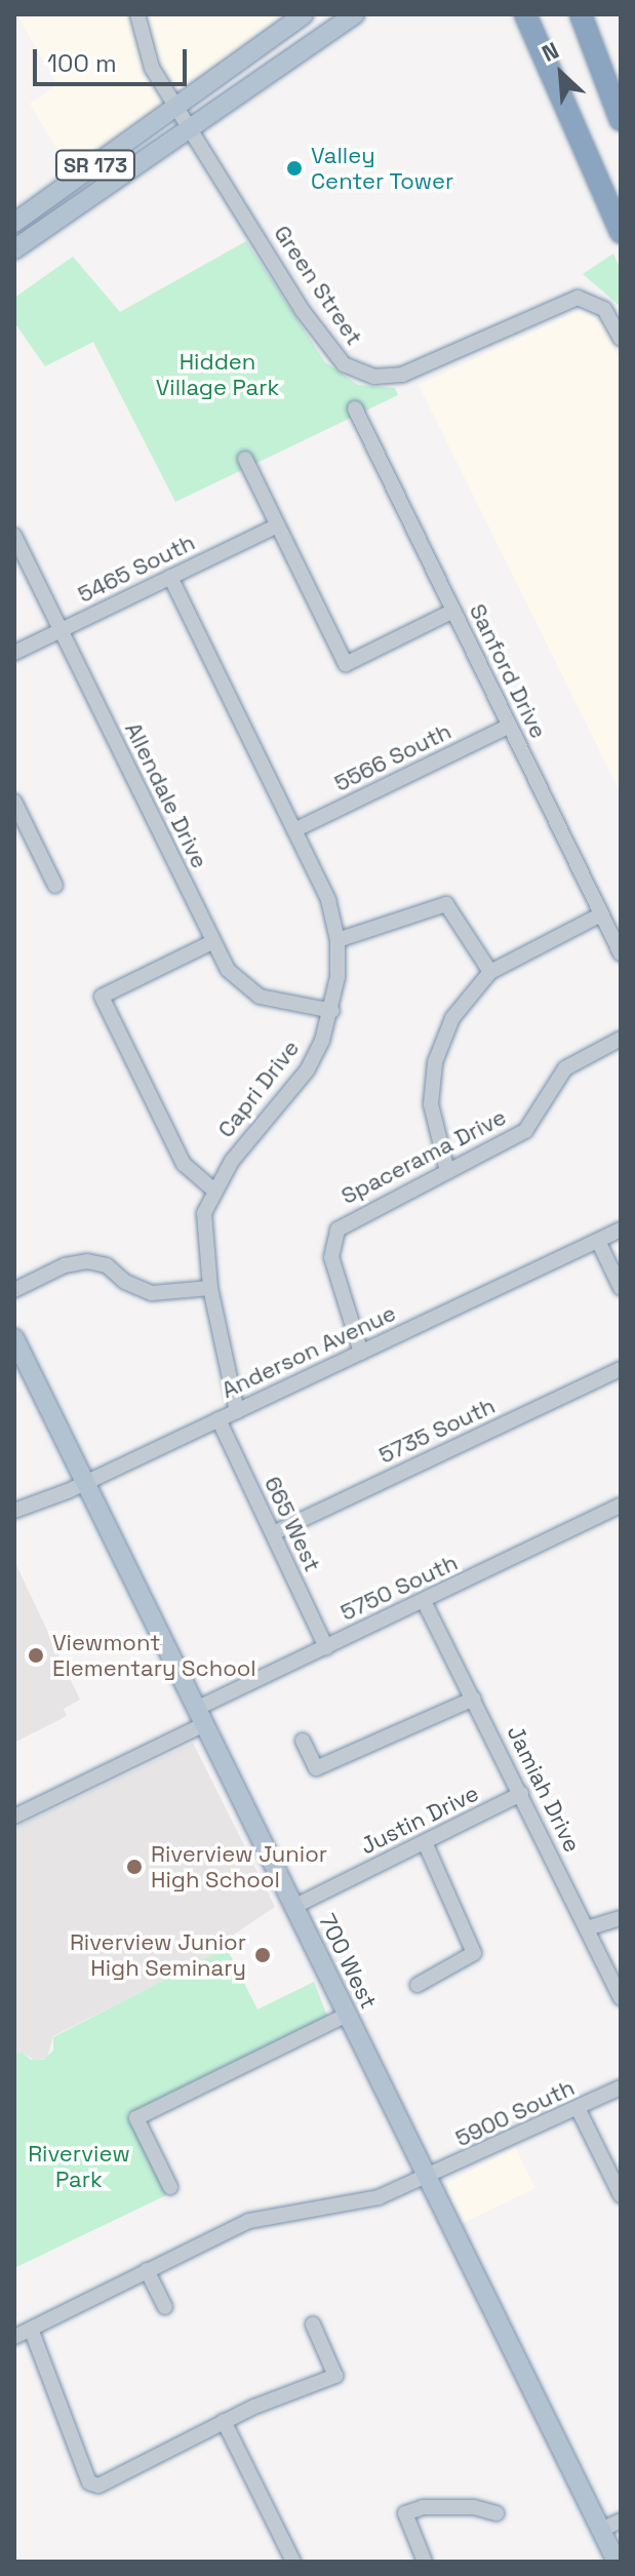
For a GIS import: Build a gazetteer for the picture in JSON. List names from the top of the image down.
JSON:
{
  "streets": {
    "main road": ["SR 173", "700 West"],
    "street": [
      "Green Street",
      "5465 South",
      "Sanford Drive",
      "5566 South",
      "Allendale Drive",
      "Capri Drive",
      "Spacerama Drive",
      "Anderson Avenue",
      "5735 South",
      "665 West",
      "5750 South",
      "Jamiah Drive",
      "Justin Drive",
      "5900 South"
    ]
  },
  "crossings": [
    ["SR 173", "Green Street"],
    ["5465 South", "Allendale Drive"],
    ["5465 South", "Capri Drive"],
    ["Sanford Drive", "5566 South"],
    ["5566 South", "Capri Drive"],
    ["Allendale Drive", "Capri Drive"],
    ["Capri Drive", "Anderson Avenue"],
    ["Spacerama Drive", "Anderson Avenue"],
    ["Anderson Avenue", "665 West"],
    ["Anderson Avenue", "700 West"],
    ["5735 South", "665 West"],
    ["665 West", "5750 South"],
    ["5750 South", "Jamiah Drive"],
    ["5750 South", "700 West"],
    ["Jamiah Drive", "Justin Drive"],
    ["Justin Drive", "700 West"],
    ["700 West", "5900 South"]
  ],
  "parks": ["Hidden Village Park", "Riverview Park"],
  "places": [
    "Valley Center Tower",
    "Viewmont Elementary School",
    "Riverview Junior High School",
    "Riverview Junior High Seminary"
  ],
  "scale_bar": "100 m",
  "north": "top left"
}
